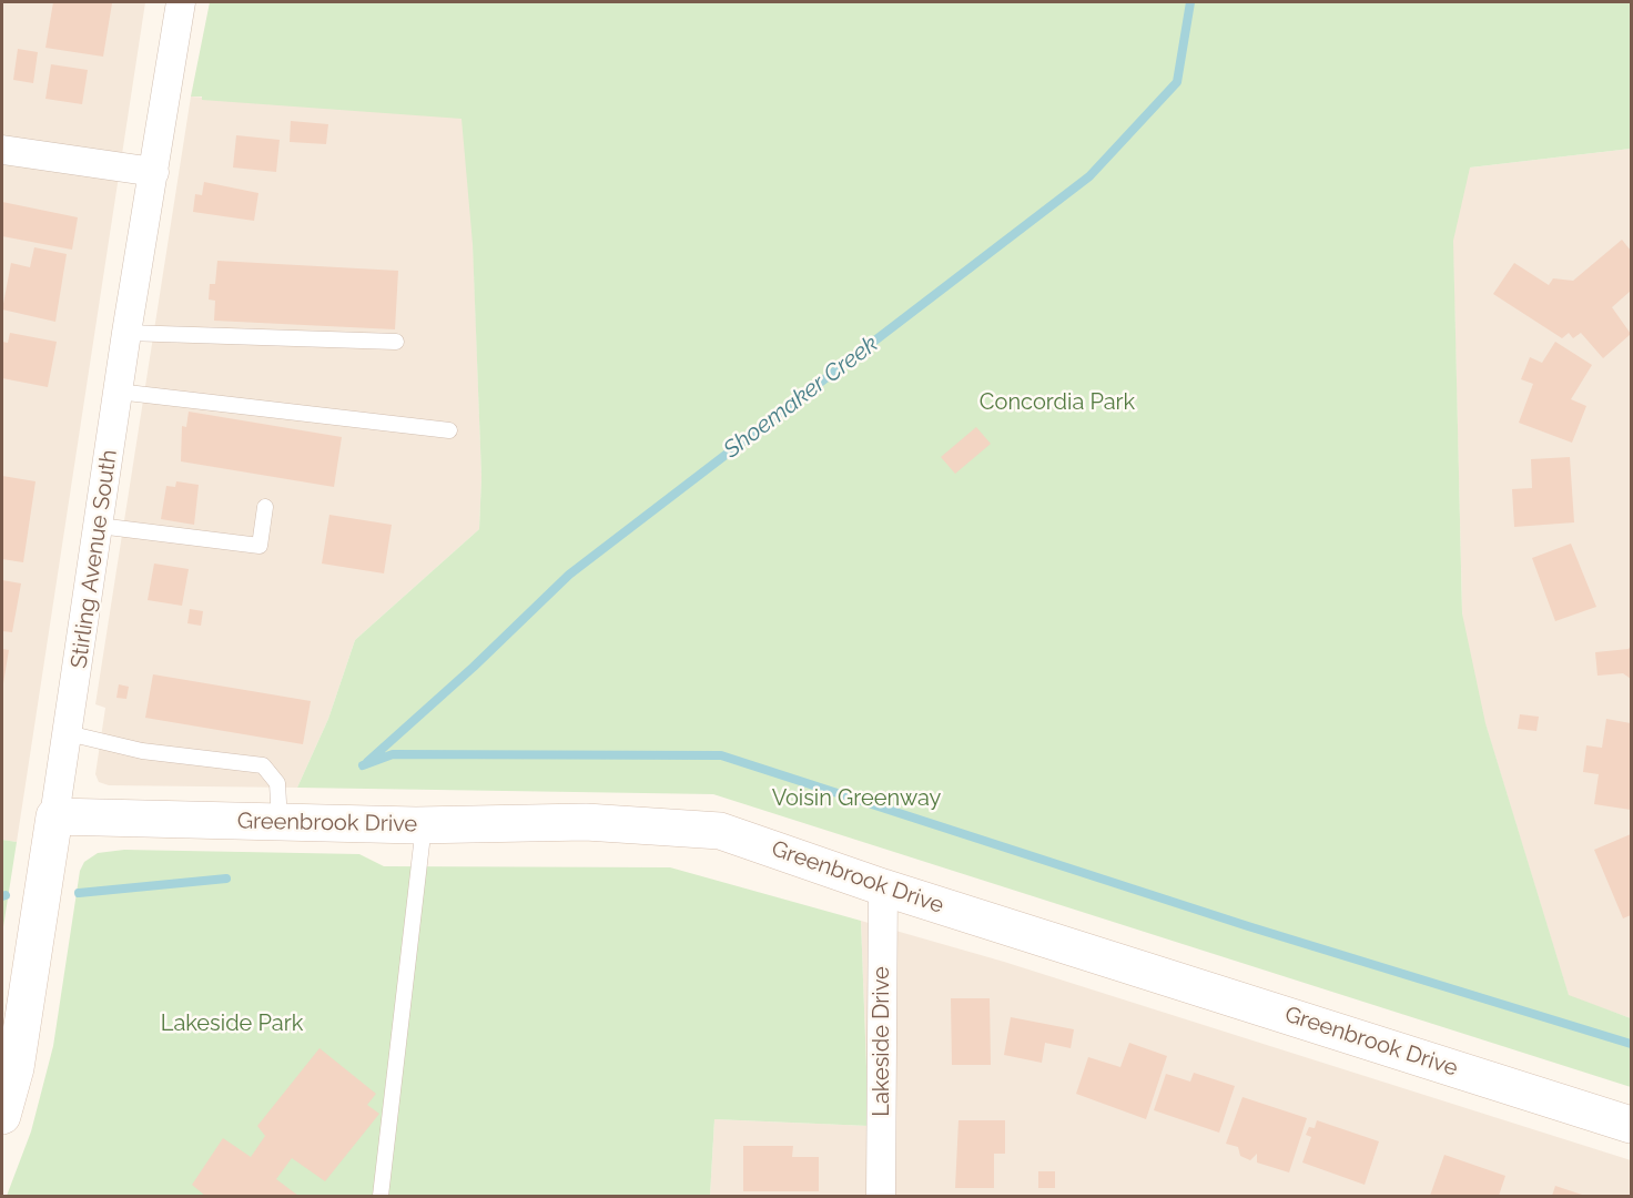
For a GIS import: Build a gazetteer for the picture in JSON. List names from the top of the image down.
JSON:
{
  "streets": {
    "street": ["Stirling Avenue South", "Greenbrook Drive", "Lakeside Drive"]
  },
  "crossings": [
    ["Stirling Avenue South", "Greenbrook Drive"],
    ["Greenbrook Drive", "Lakeside Drive"]
  ],
  "water": ["Shoemaker Creek"],
  "parks": ["Concordia Park", "Voisin Greenway", "Lakeside Park"]
}
